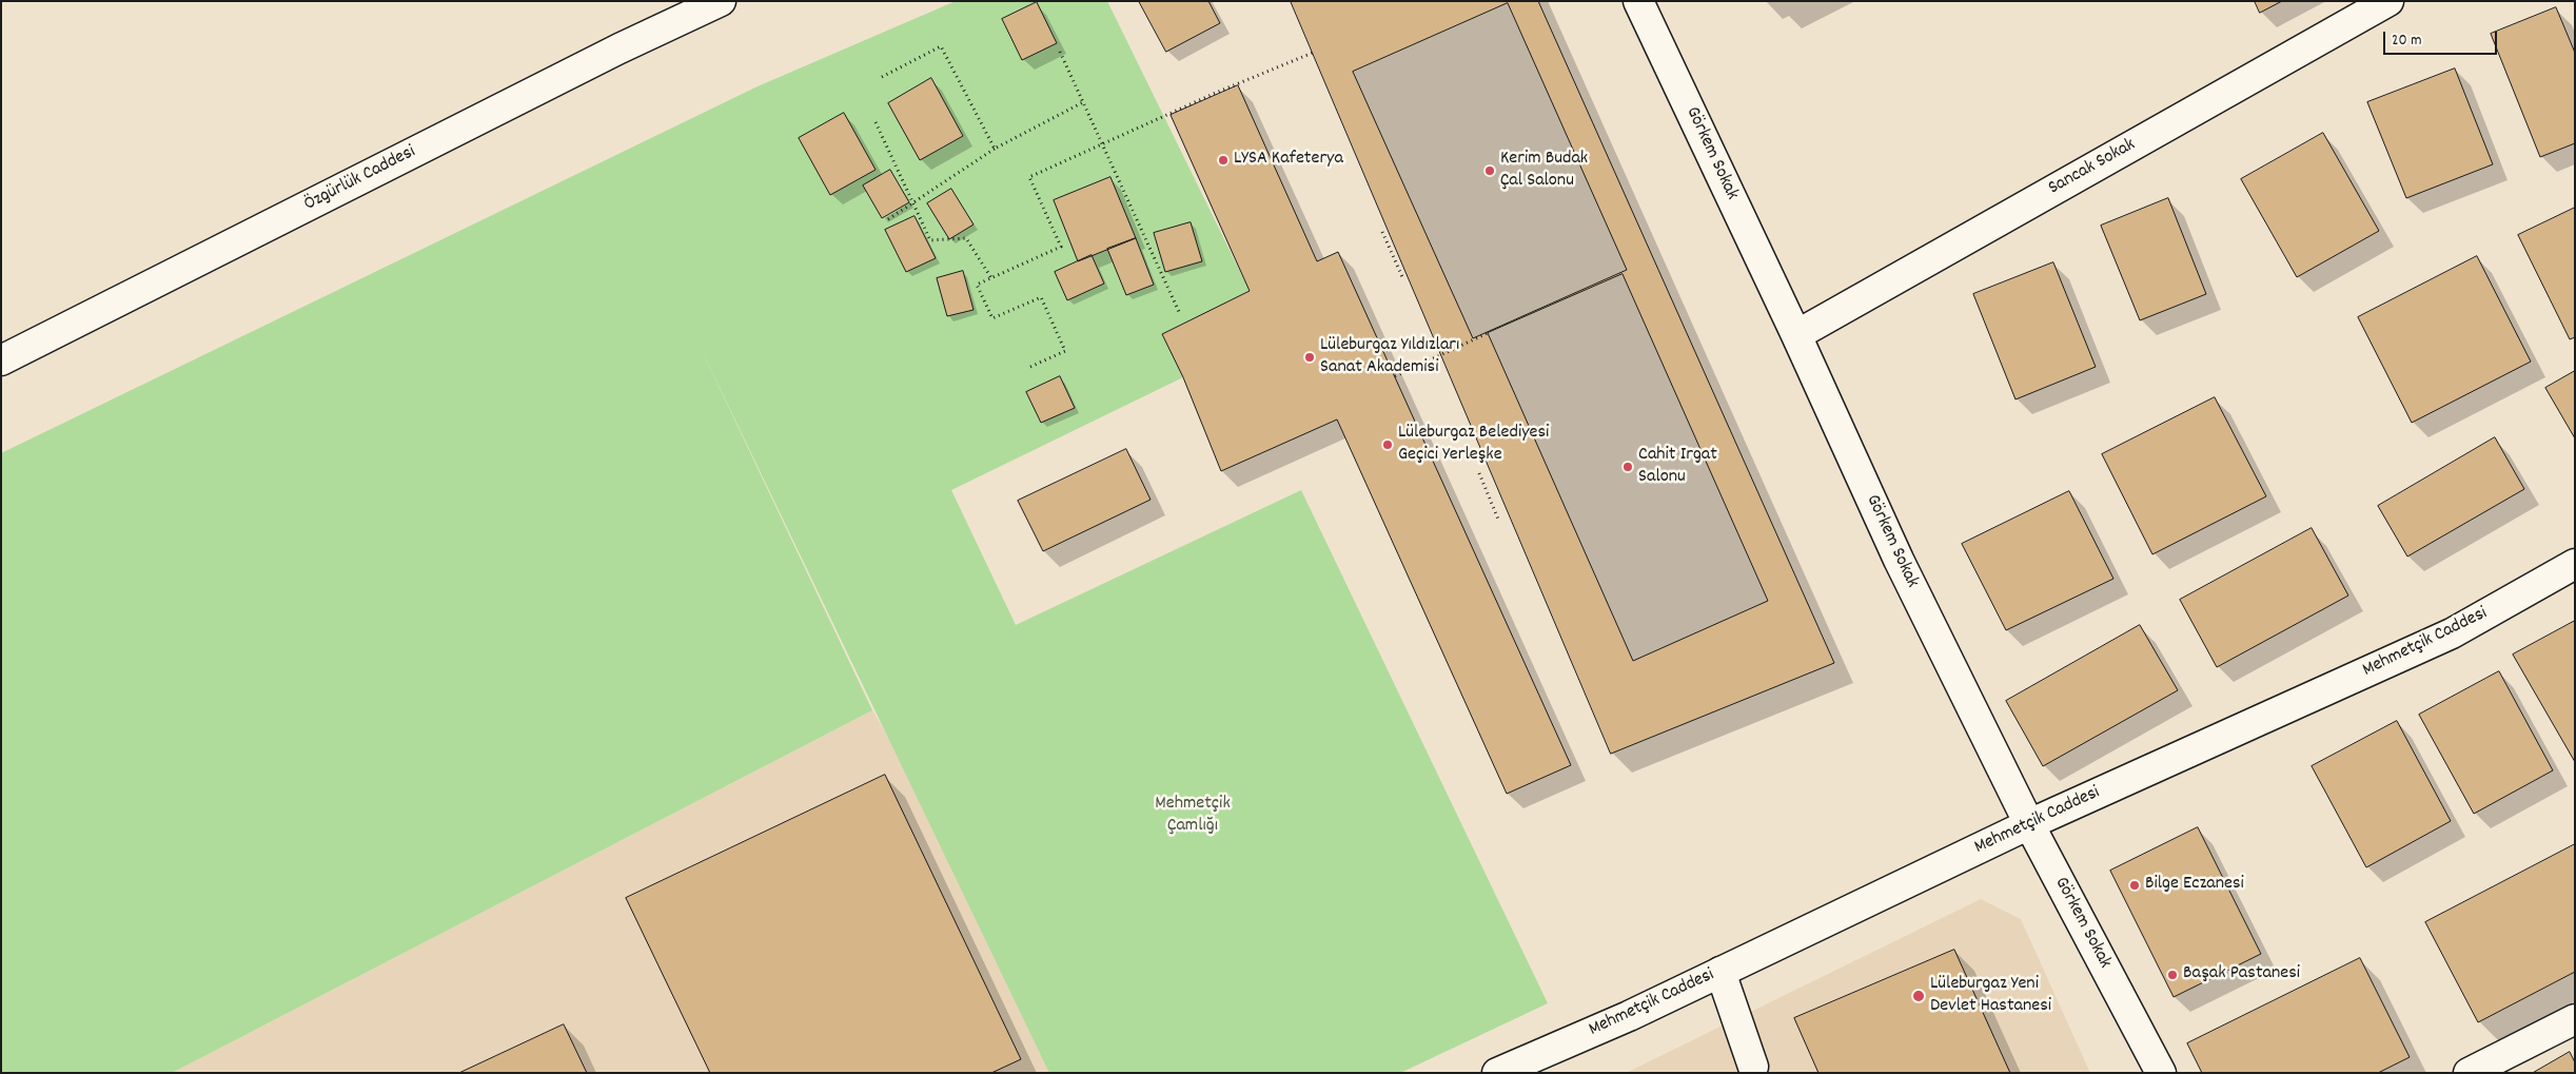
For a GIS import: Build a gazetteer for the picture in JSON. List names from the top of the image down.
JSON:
{
  "streets": {
    "street": [
      "Görkem Sokak",
      "Sancak Sokak",
      "Özgürlük Caddesi",
      "Mehmetçik Caddesi"
    ]
  },
  "crossings": [
    ["Görkem Sokak", "Sancak Sokak"],
    ["Görkem Sokak", "Mehmetçik Caddesi"]
  ],
  "parks": ["Mehmetçik Çamlığı"],
  "places": [
    "LYSA Kafeterya",
    "Kerim Budak Çal Salonu",
    "Lüleburgaz Yıldızları Sanat Akademisi",
    "Lüleburgaz Belediyesi Geçici Yerleşke",
    "Cahit Irgat Salonu",
    "Bilge Eczanesi",
    "Başak Pastanesi",
    "Lüleburgaz Yeni Devlet Hastanesi"
  ],
  "scale_bar": "20 m"
}
